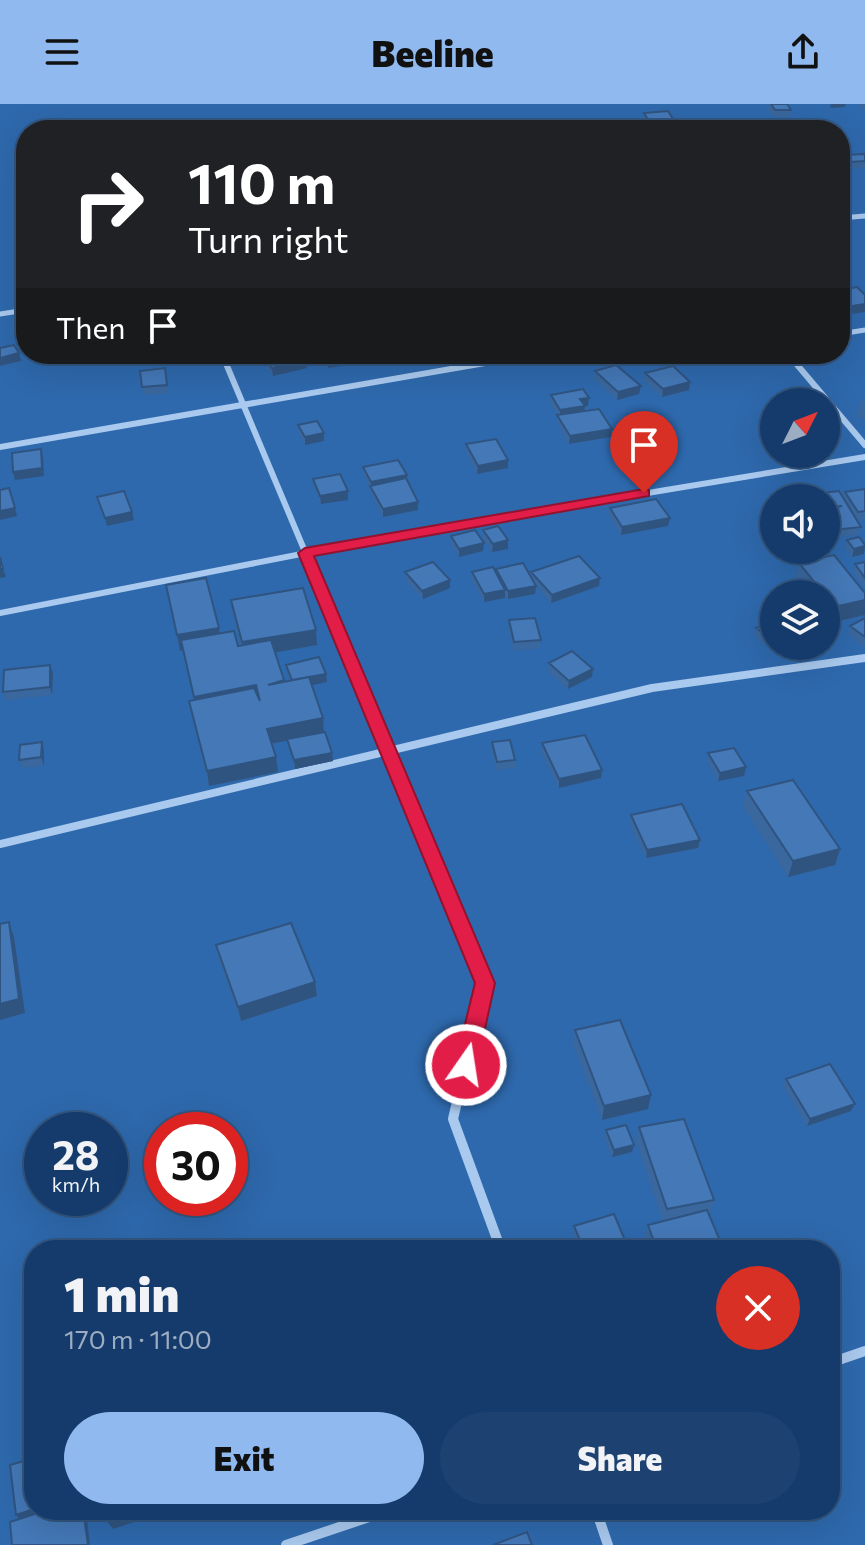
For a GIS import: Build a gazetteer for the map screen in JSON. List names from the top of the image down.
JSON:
{
  "north": "top right",
  "page": {
    "header": "Beeline",
    "turn": ["110 m", "Turn right"],
    "then": "Then",
    "speed": "28 km/h",
    "limit": "30",
    "heading": ["1 min", "170 m · 11:00"],
    "buttons": ["Exit", "Share"]
  }
}
